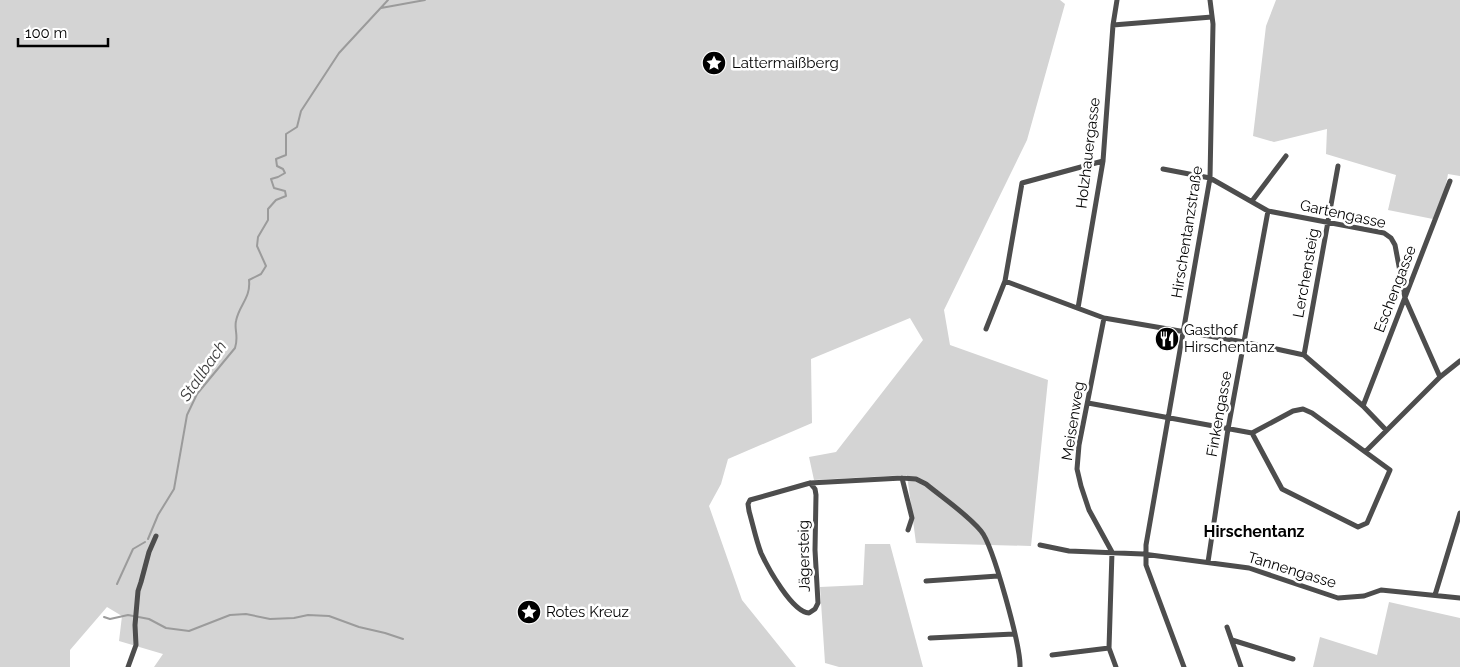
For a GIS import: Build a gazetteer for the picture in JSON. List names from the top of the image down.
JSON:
{
  "streets": {
    "street": [
      "Holzhauergasse",
      "Gartengasse",
      "Hirschentanzstraße",
      "Lerchensteig",
      "Eschengasse",
      "Finkengasse",
      "Meisenweg",
      "Jägersteig",
      "Tannengasse"
    ]
  },
  "crossings": [
    ["Gartengasse", "Hirschentanzstraße"],
    ["Gartengasse", "Lerchensteig"],
    ["Gartengasse", "Eschengasse"],
    ["Gartengasse", "Finkengasse"],
    ["Hirschentanzstraße", "Tannengasse"],
    ["Finkengasse", "Tannengasse"]
  ],
  "districts": ["Hirschentanz"],
  "water": ["Stallbach"],
  "places": {
    "place": ["Lattermaißberg", "Rotes Kreuz"],
    "restaurant": ["Gasthof Hirschentanz"]
  },
  "scale_bar": "100 m"
}
